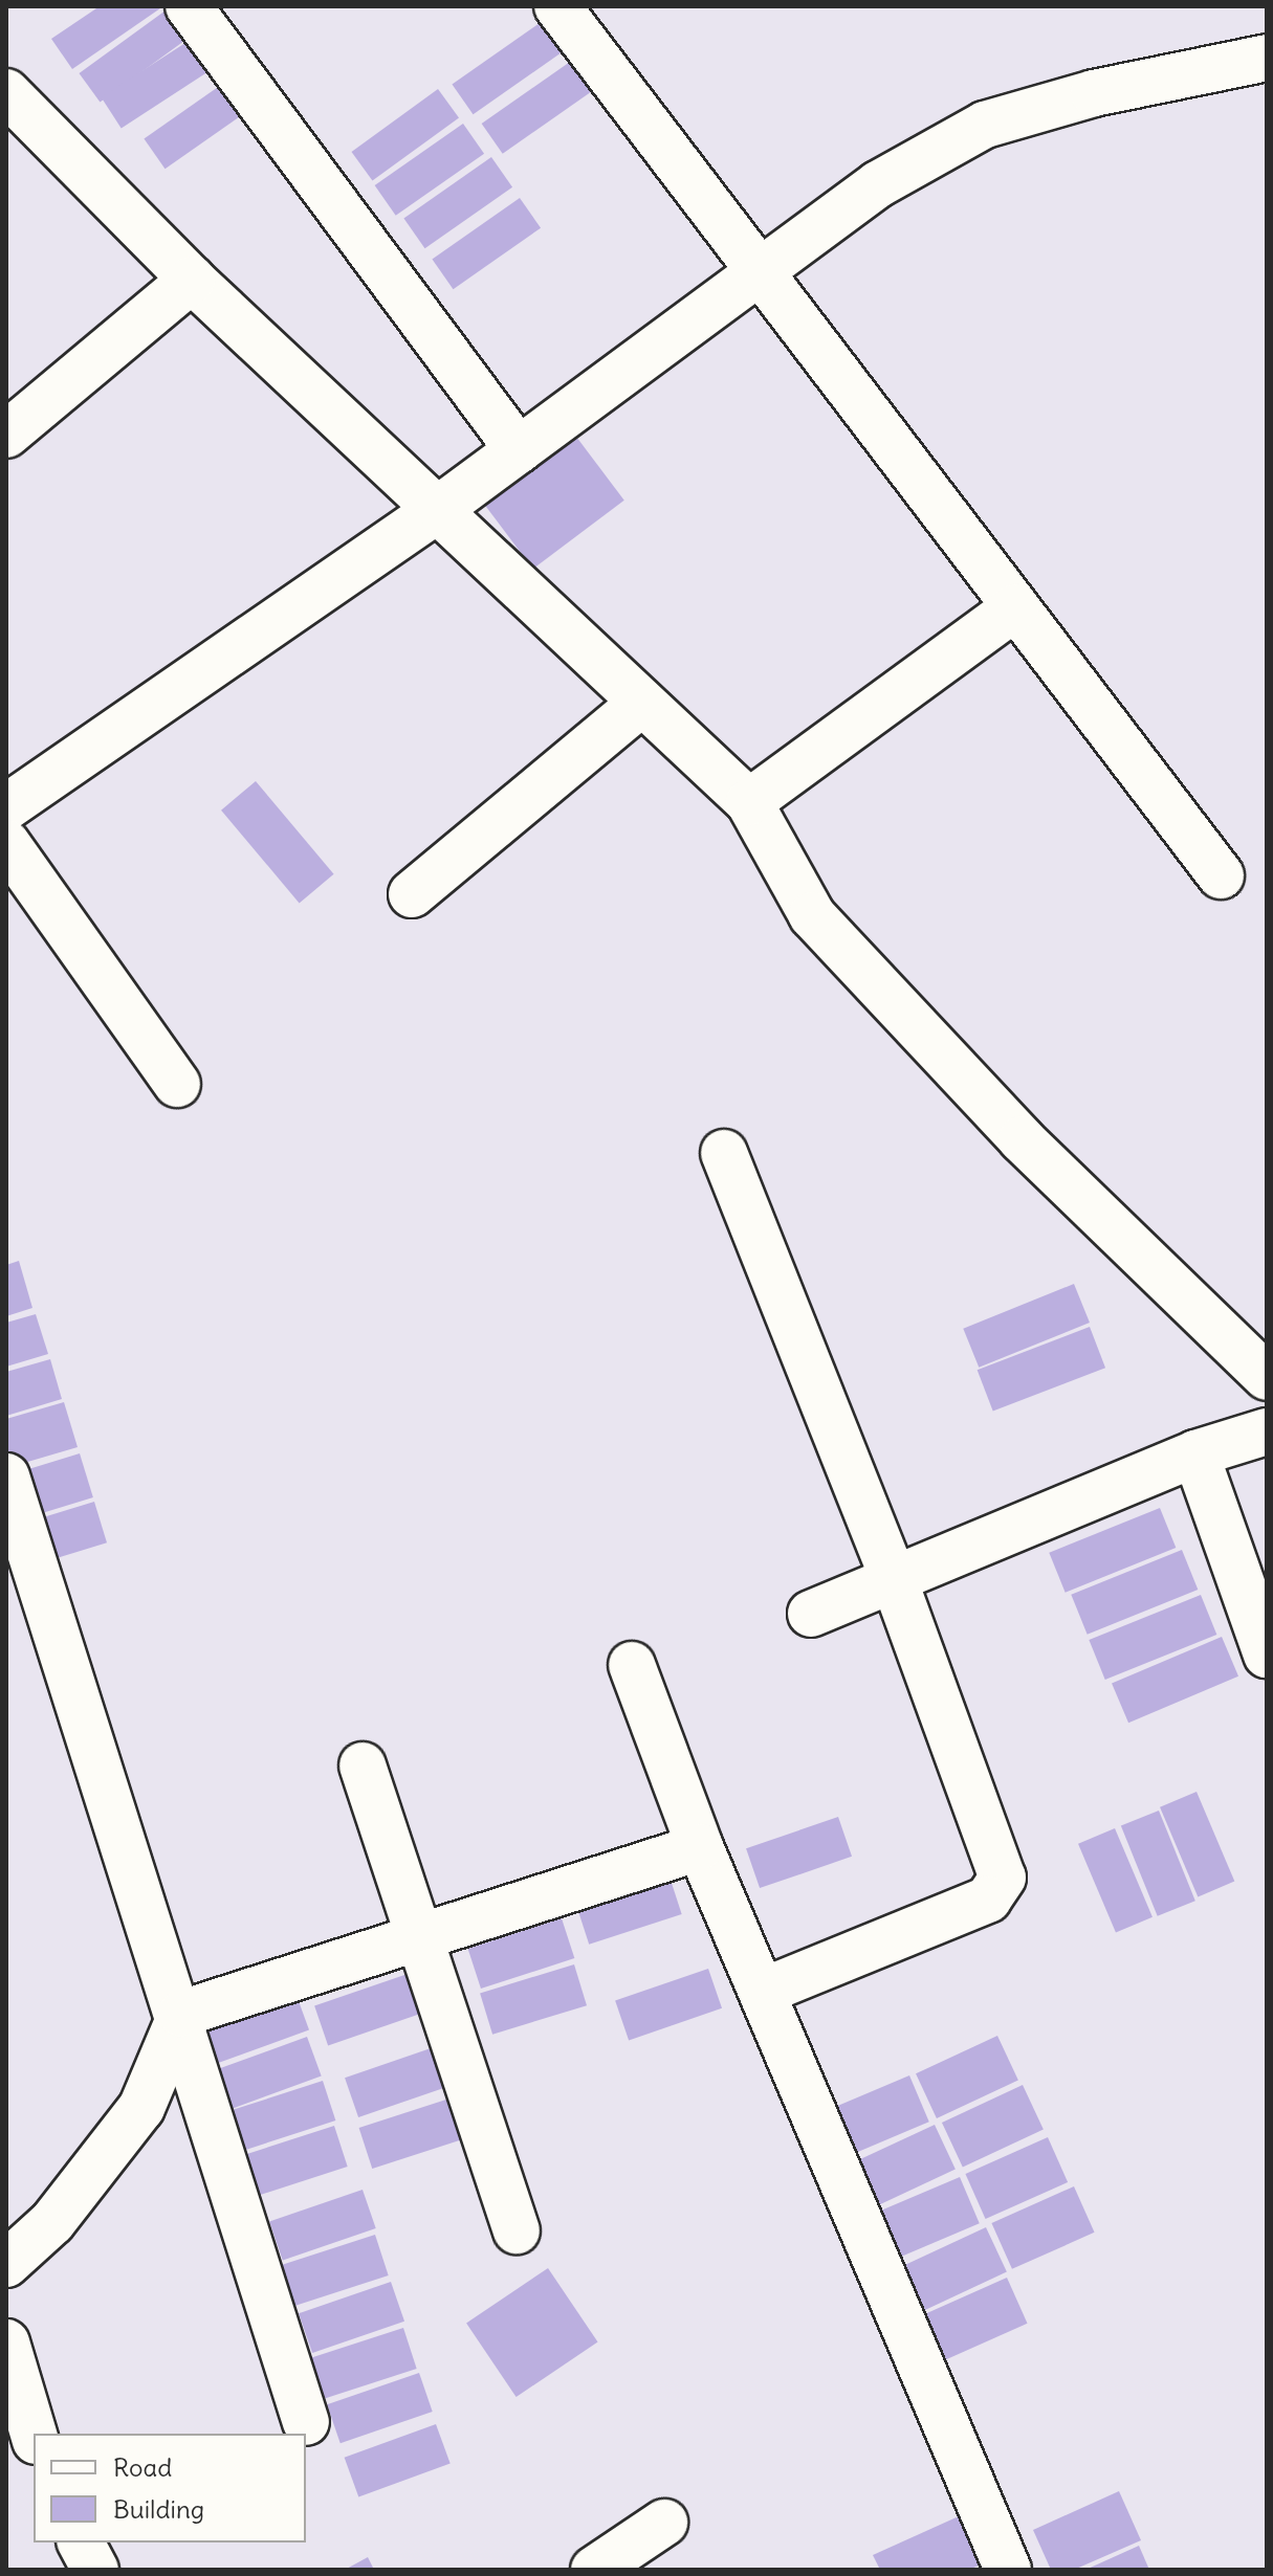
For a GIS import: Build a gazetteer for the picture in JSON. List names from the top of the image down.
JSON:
{
  "legend": ["Road", "Building"]
}
